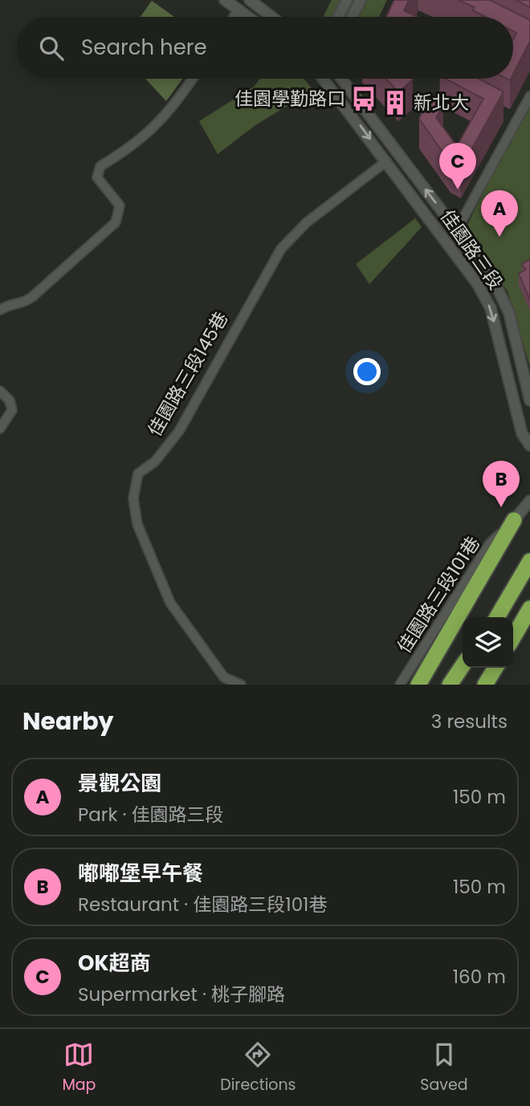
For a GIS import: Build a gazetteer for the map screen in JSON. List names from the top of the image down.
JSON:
{
  "streets": {
    "street": ["佳園路三段", "佳園路三段145巷", "佳園路三段101巷"]
  },
  "crossings": [
    ["佳園路三段", "佳園路三段145巷"]
  ],
  "places": {
    "bus stop": ["佳園學勤路口"],
    "building": ["新北大"]
  },
  "page": {
    "search": "Search here",
    "pins": ["C", "A", "B"],
    "heading": ["Nearby", "3 results"],
    "list": [
      {
        "mark": "A",
        "name": "景觀公園",
        "note": "Park · 佳園路三段",
        "value": "150 m"
      },
      {
        "mark": "B",
        "name": "嘟嘟堡早午餐",
        "note": "Restaurant · 佳園路三段101巷",
        "value": "150 m"
      },
      {
        "mark": "C",
        "name": "OK超商",
        "note": "Supermarket · 桃子腳路",
        "value": "160 m"
      }
    ],
    "nav": ["Map", "Directions", "Saved"]
  }
}
